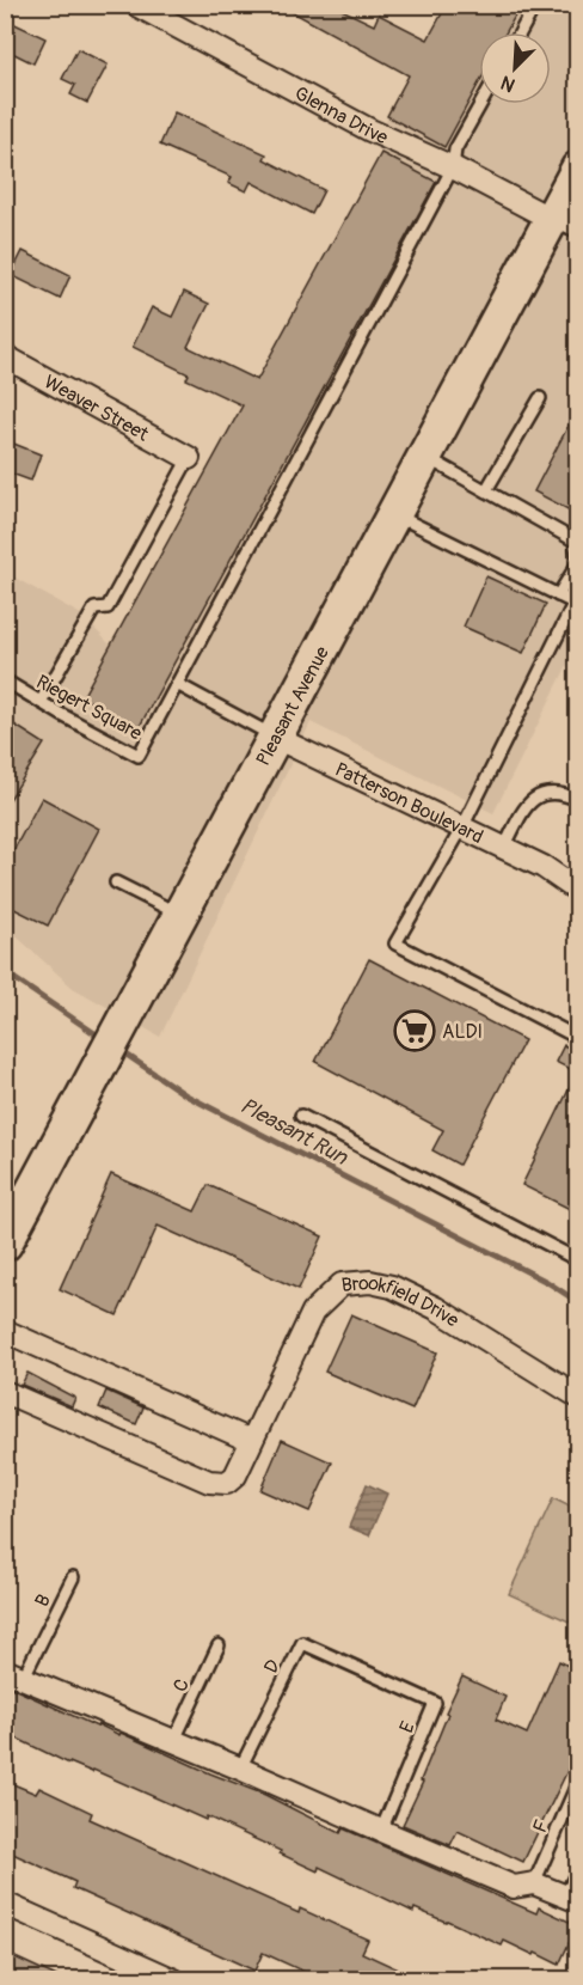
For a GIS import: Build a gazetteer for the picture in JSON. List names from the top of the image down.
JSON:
{
  "streets": {
    "main road": ["Pleasant Avenue"],
    "street": [
      "Glenna Drive",
      "Weaver Street",
      "Patterson Boulevard",
      "Brookfield Drive"
    ],
    "lane": [
      "Riegert Square",
      "B",
      "D",
      "C",
      "E",
      "F"
    ]
  },
  "crossings": [
    ["Glenna Drive", "Pleasant Avenue"],
    ["Pleasant Avenue", "Patterson Boulevard"],
    ["D", "E"]
  ],
  "water": ["Pleasant Run"],
  "places": {
    "supermarket": ["ALDI"]
  },
  "north": "bottom left"
}
